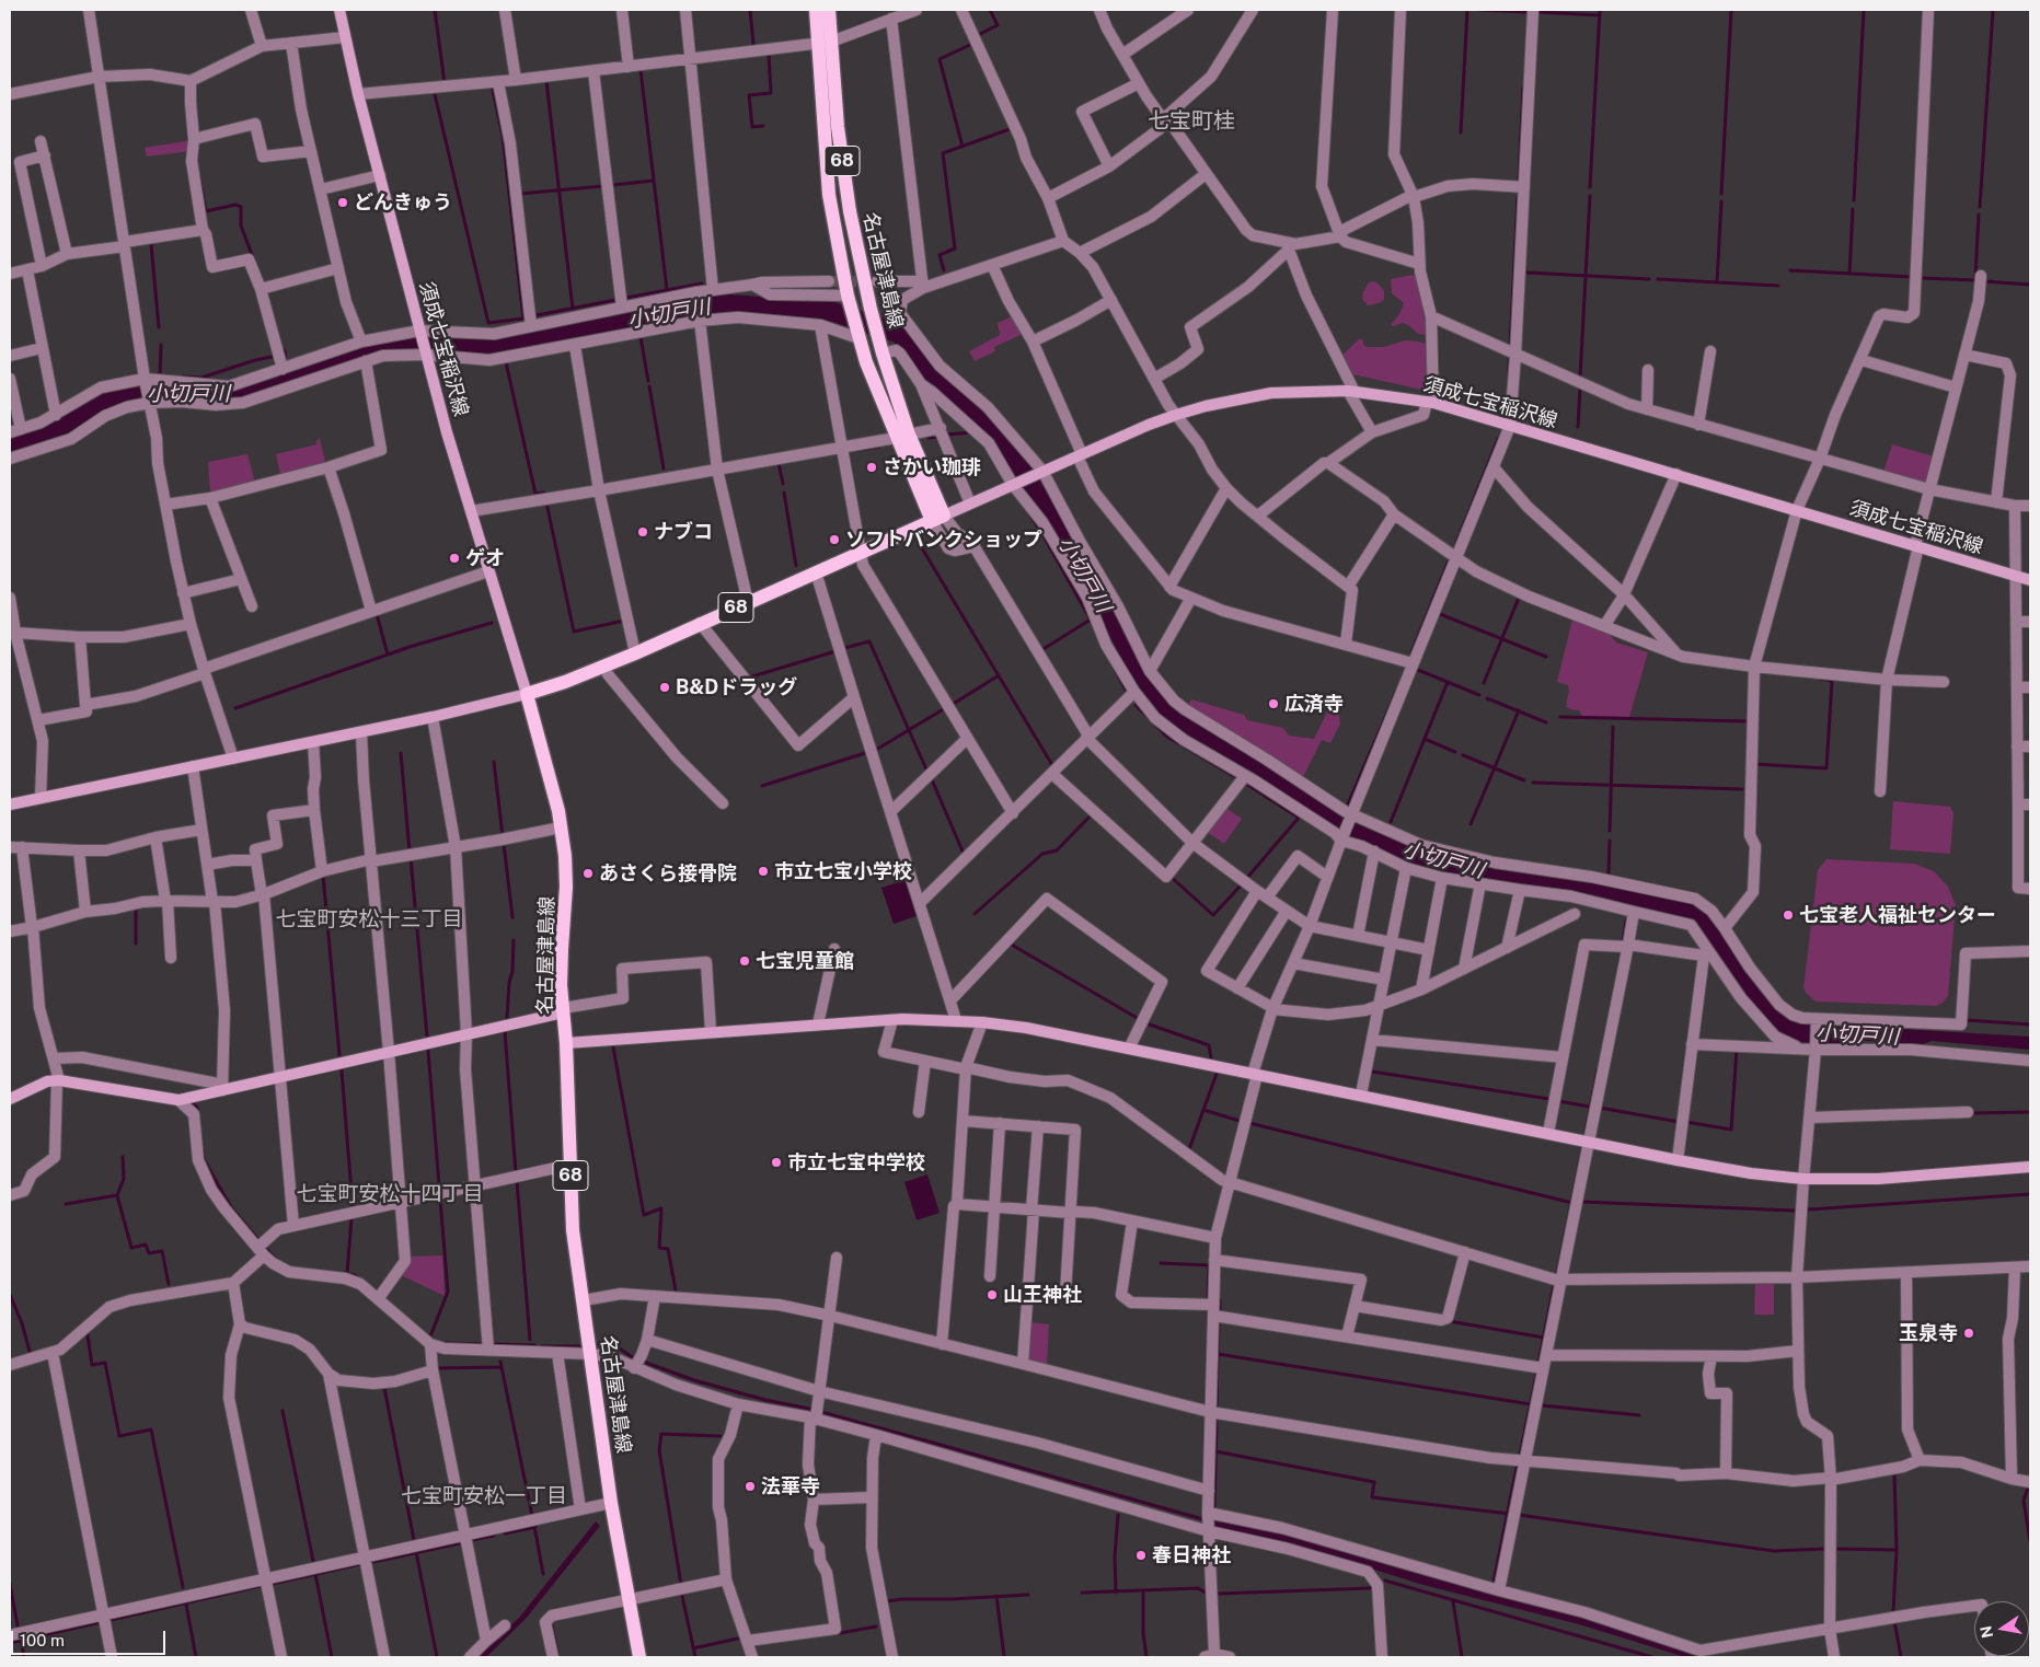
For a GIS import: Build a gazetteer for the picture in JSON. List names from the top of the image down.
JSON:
{
  "streets": {
    "main road": ["68", "名古屋津島線"],
    "street": ["須成七宝稲沢線"]
  },
  "crossings": [
    ["68", "名古屋津島線"],
    ["68", "須成七宝稲沢線"],
    ["名古屋津島線", "須成七宝稲沢線"]
  ],
  "districts": [
    "七宝町桂",
    "七宝町安松十三丁目",
    "七宝町安松十四丁目",
    "七宝町安松一丁目"
  ],
  "water": ["小切戸川"],
  "places": [
    "どんきゅう",
    "さかい珈琲",
    "ナブコ",
    "ソフトバンクショップ",
    "ゲオ",
    "B&Dドラッグ",
    "広済寺",
    "市立七宝小学校",
    "あさくら接骨院",
    "七宝老人福祉センター",
    "七宝児童館",
    "市立七宝中学校",
    "山王神社",
    "玉泉寺",
    "法華寺",
    "春日神社"
  ],
  "scale_bar": "100 m",
  "north": "left"
}
